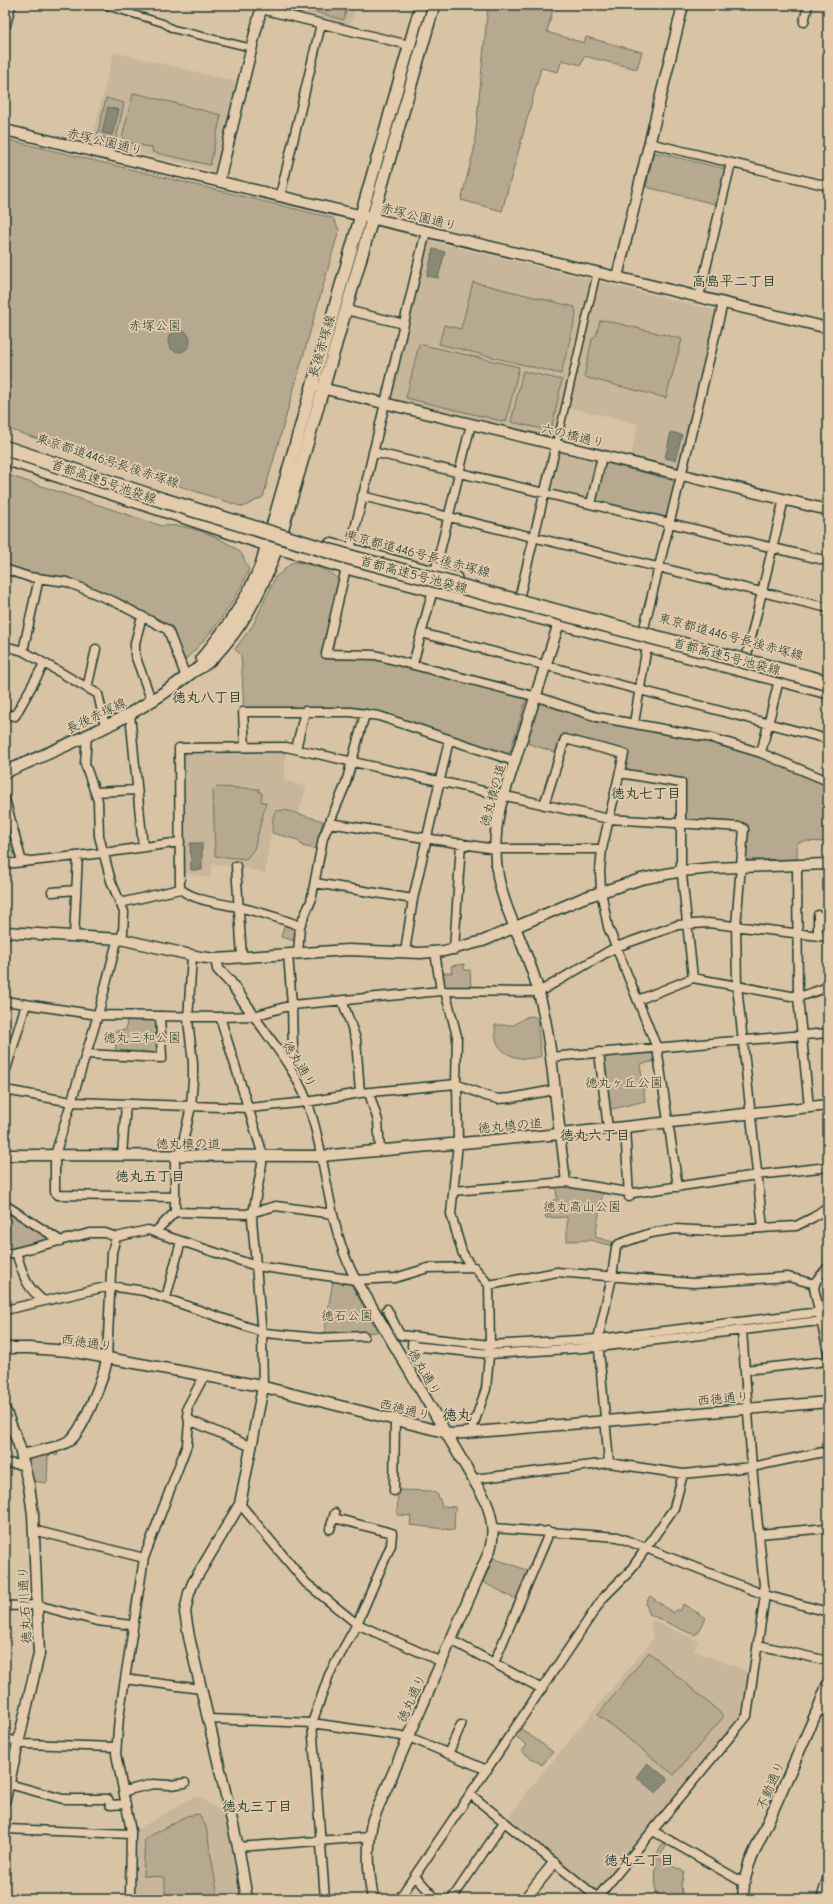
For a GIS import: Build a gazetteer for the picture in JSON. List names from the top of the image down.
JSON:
{
  "streets": {
    "highway": ["首都高速5号池袋線"],
    "main road": ["長後赤塚線", "東京都道446号長後赤塚線"],
    "street": [
      "赤塚公園通り",
      "六の橋通り",
      "徳丸槙の道",
      "徳丸通り",
      "西徳通り",
      "徳丸石川通り",
      "不動通り"
    ]
  },
  "crossings": [
    ["赤塚公園通り", "長後赤塚線"],
    ["長後赤塚線", "六の橋通り"],
    ["長後赤塚線", "東京都道446号長後赤塚線"],
    ["徳丸槙の道", "徳丸通り"],
    ["徳丸通り", "西徳通り"]
  ],
  "districts": [
    "高島平二丁目",
    "徳丸八丁目",
    "徳丸七丁目",
    "徳丸六丁目",
    "徳丸五丁目",
    "徳丸",
    "徳丸三丁目",
    "徳丸二丁目"
  ],
  "parks": [
    "赤塚公園",
    "徳丸三和公園",
    "徳丸ヶ丘公園",
    "徳丸高山公園",
    "徳石公園"
  ]
}
